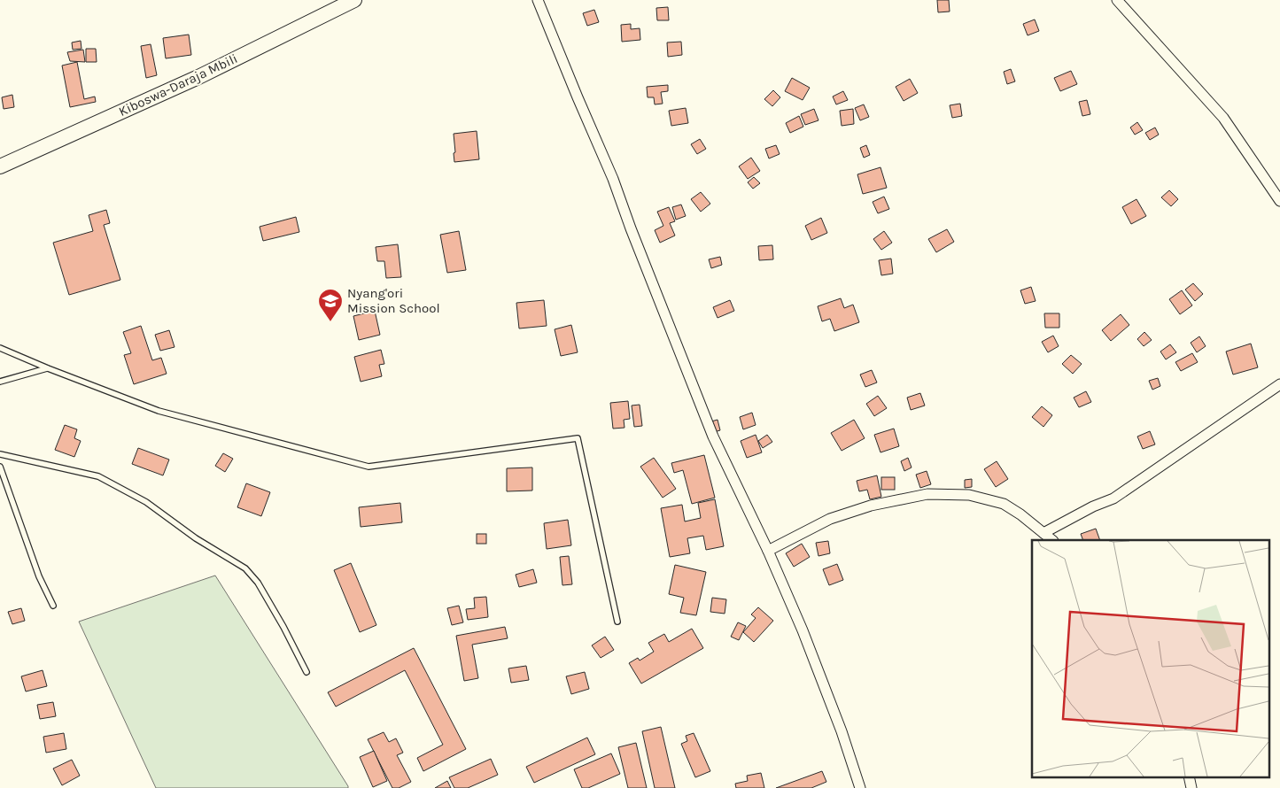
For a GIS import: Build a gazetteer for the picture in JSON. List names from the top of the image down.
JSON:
{
  "streets": {
    "main road": ["Kiboswa-Daraja Mbili"]
  },
  "places": {
    "school or university": ["Nyang'ori Mission School"]
  }
}
